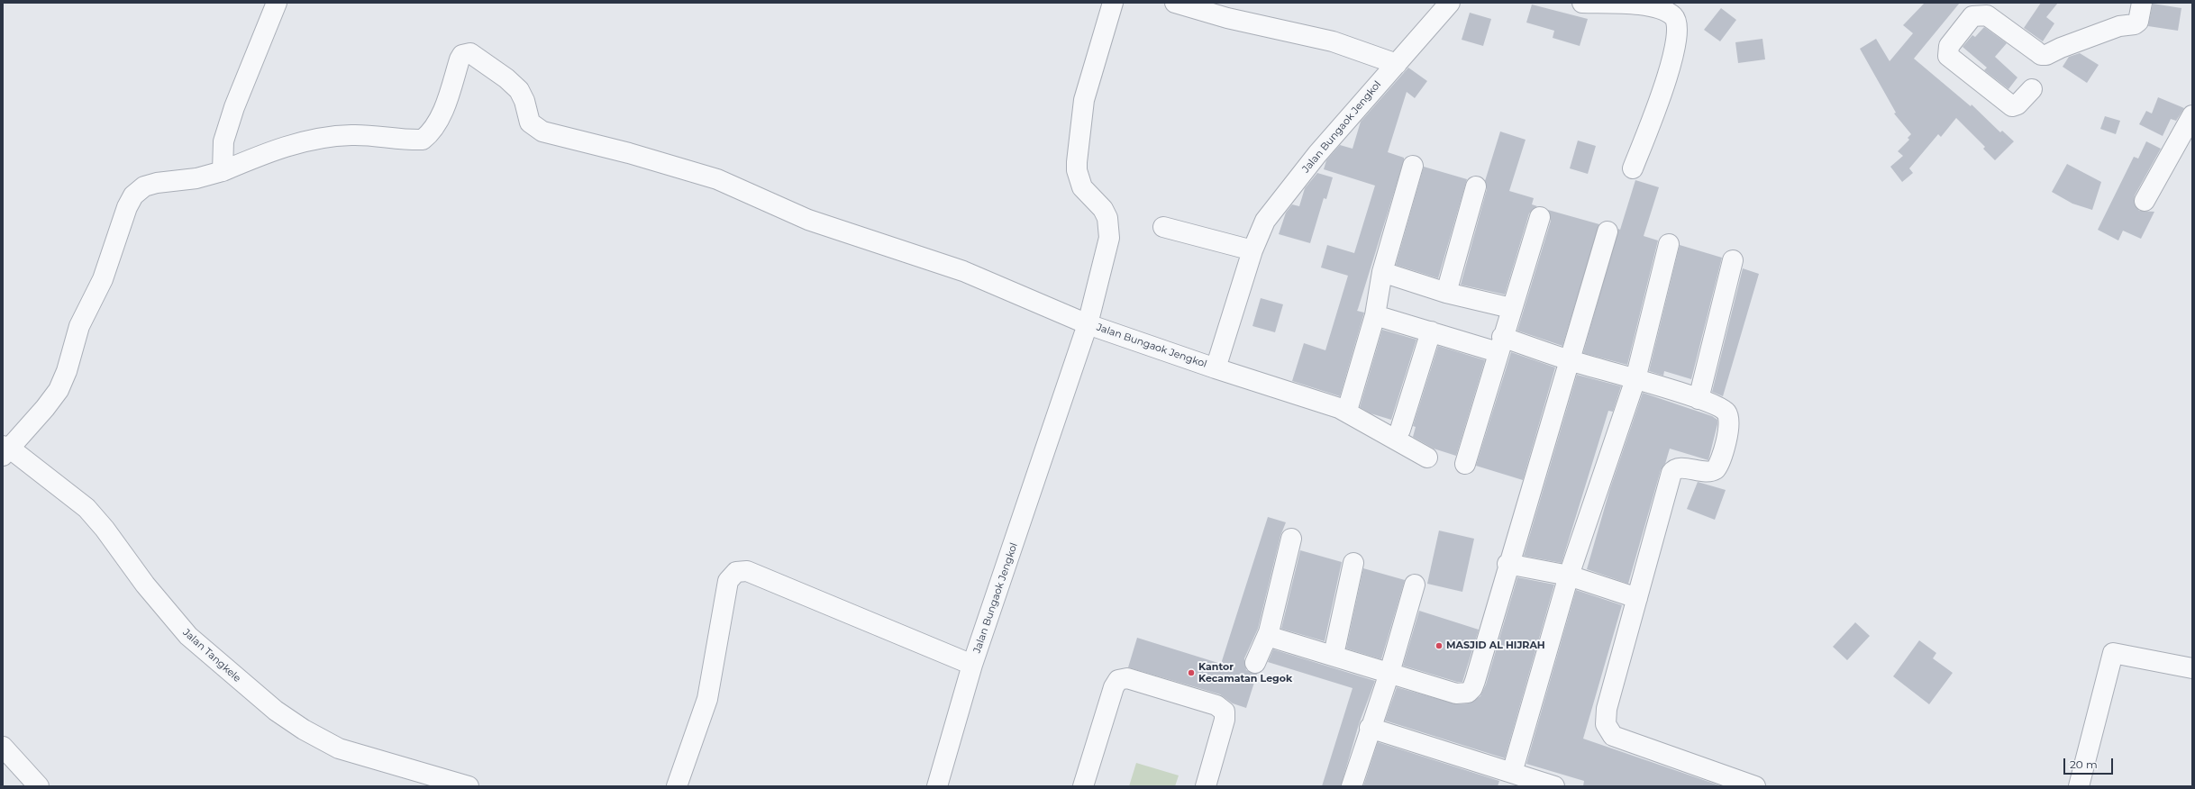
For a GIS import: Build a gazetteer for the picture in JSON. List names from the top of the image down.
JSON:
{
  "streets": {
    "street": ["Jalan Bungaok Jengkol", "Jalan Tangkele"]
  },
  "places": ["MASJID AL HIJRAH", "Kantor Kecamatan Legok"],
  "scale_bar": "20 m"
}
